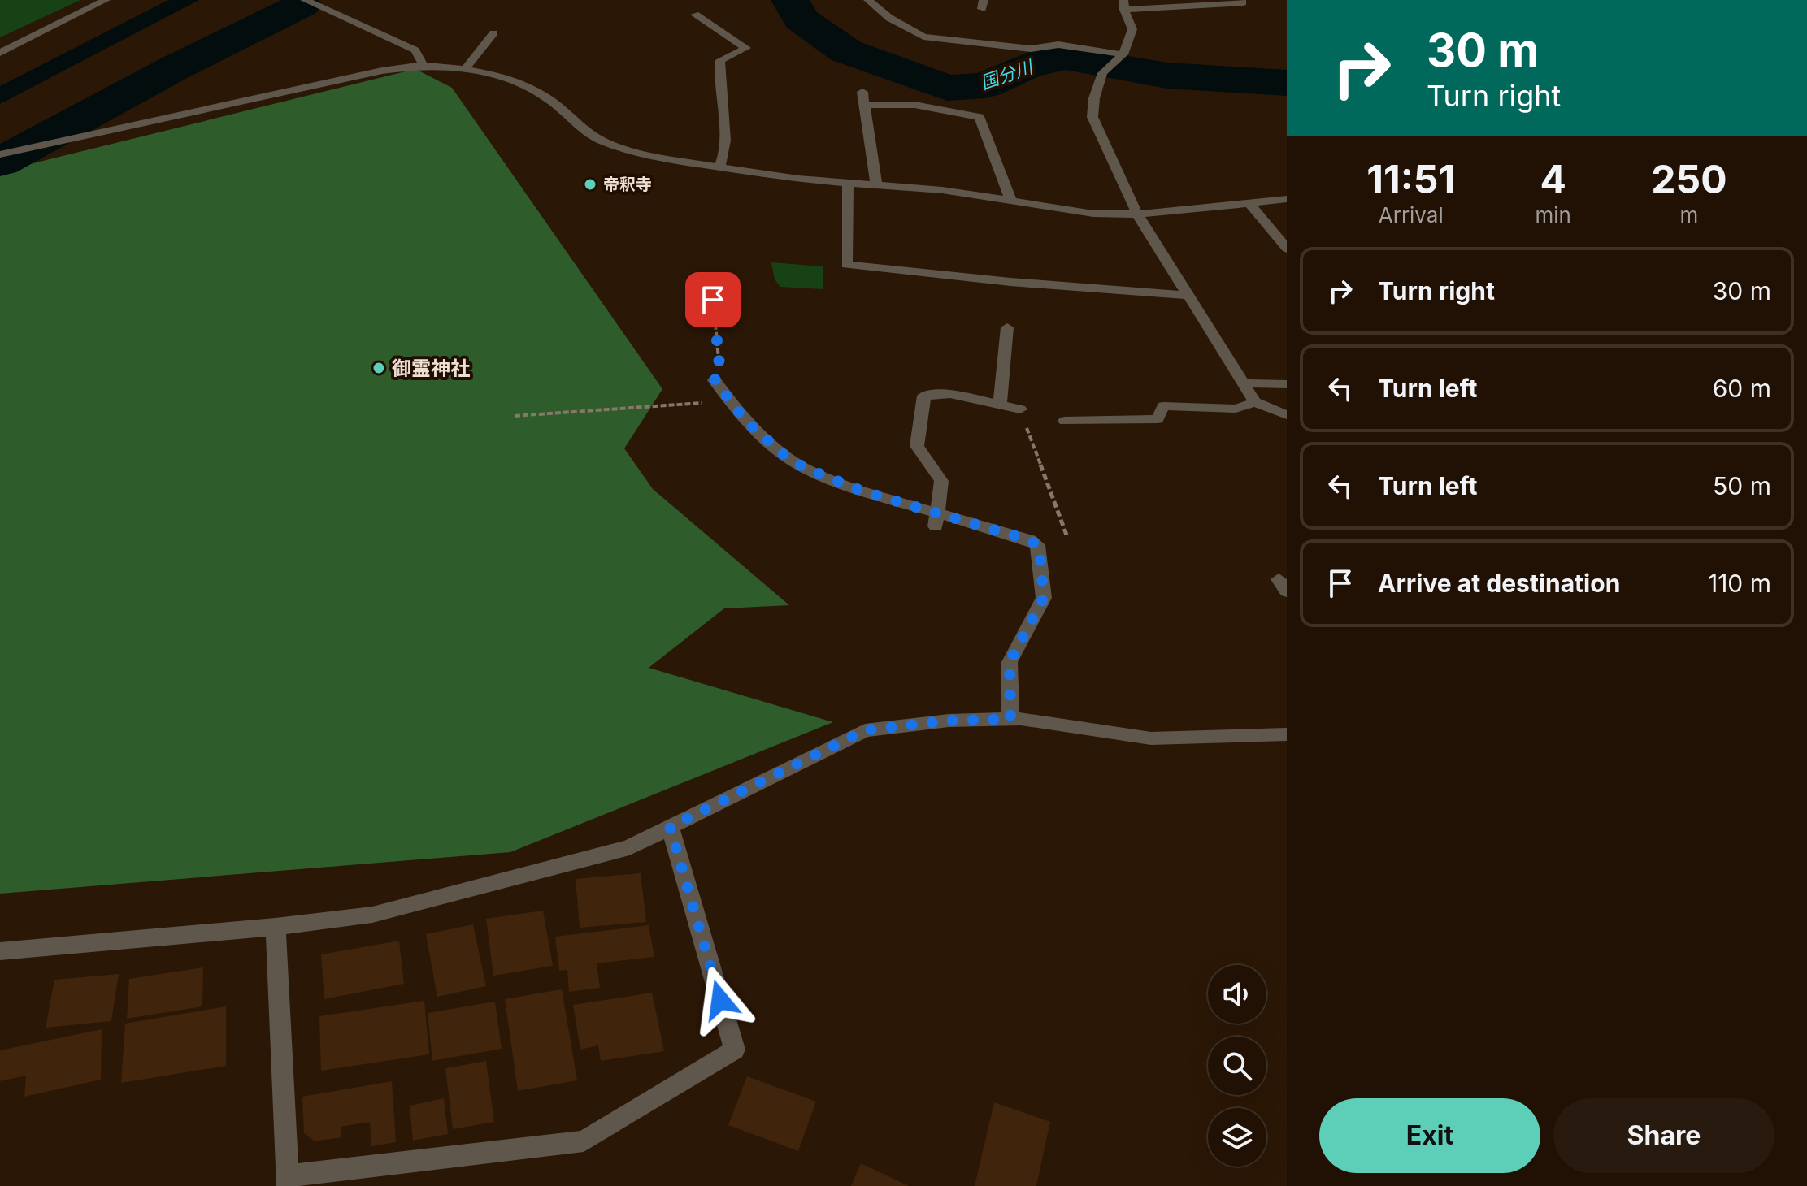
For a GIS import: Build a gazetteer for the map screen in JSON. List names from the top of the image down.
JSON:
{
  "water": ["国分川"],
  "places": ["帝釈寺", "御霊神社"],
  "page": {
    "turn": ["30 m", "Turn right"],
    "eta": [
      "11:51",
      "Arrival",
      "4",
      "min",
      "250",
      "m"
    ],
    "list": [
      {
        "name": "Turn right",
        "value": "30 m"
      },
      {
        "name": "Turn left",
        "value": "60 m"
      },
      {
        "name": "Turn left",
        "value": "50 m"
      },
      {
        "name": "Arrive at destination",
        "value": "110 m"
      }
    ],
    "buttons": ["Exit", "Share"]
  }
}
